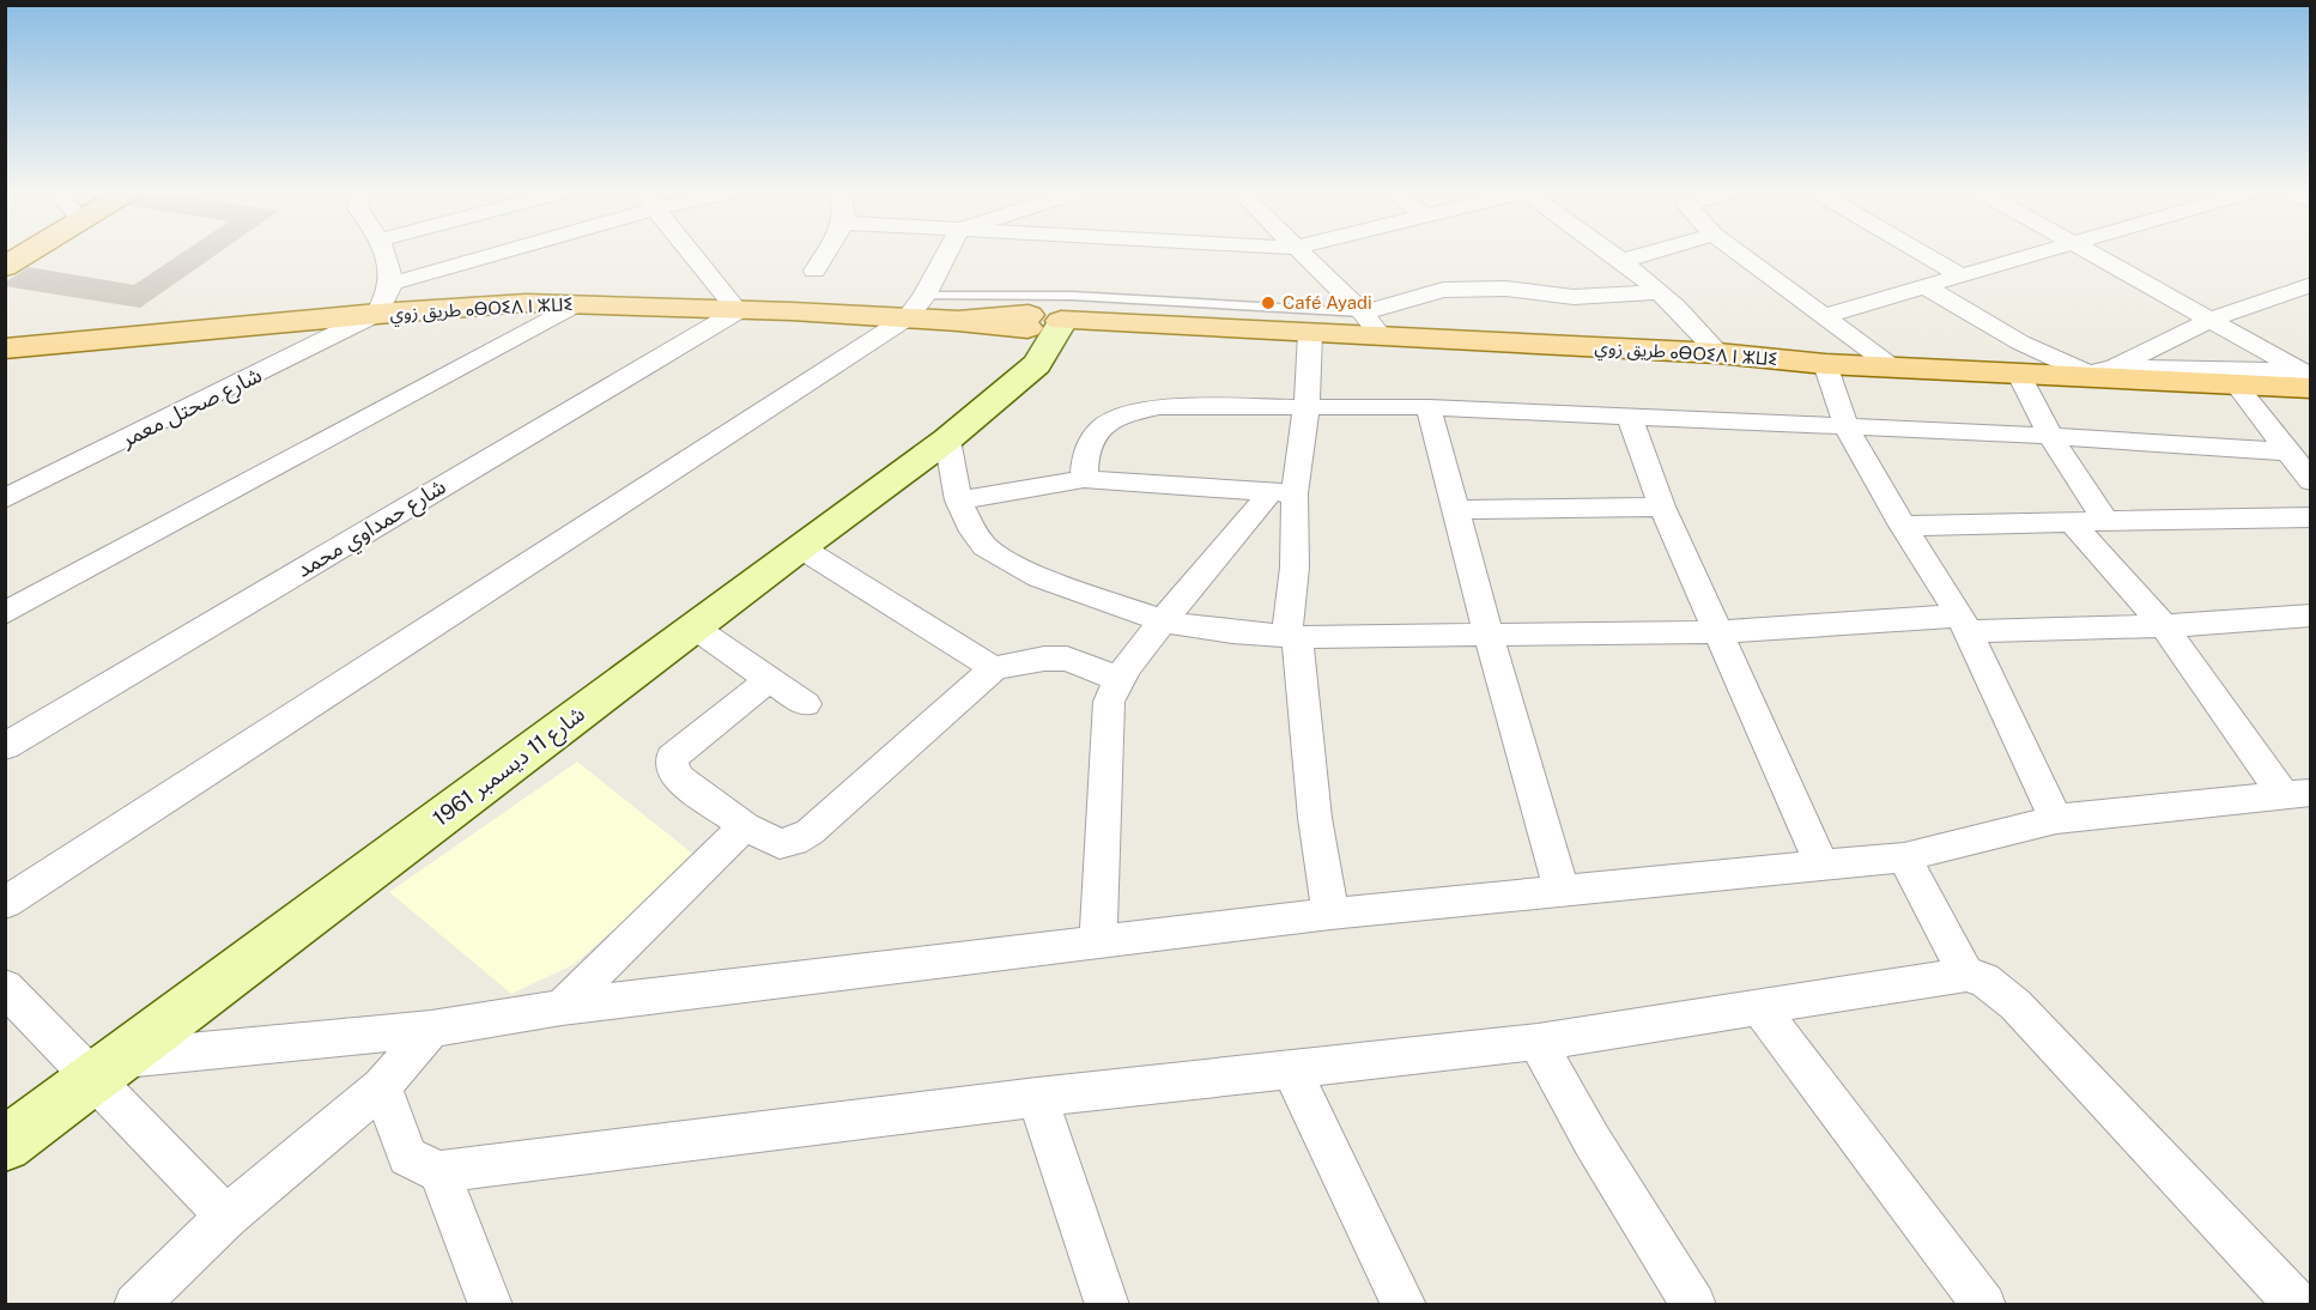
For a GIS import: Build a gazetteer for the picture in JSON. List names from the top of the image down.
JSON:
{
  "streets": {
    "main road": ["طريق زوي ⴰⴱⵔⵉⴷ ⵏ ⵣⵡⵉ", "شارع 11 ديسمبر 1961"],
    "street": ["شارع صحتل معمر", "شارع حمداوي محمد"]
  },
  "crossings": [
    ["طريق زوي ⴰⴱⵔⵉⴷ ⵏ ⵣⵡⵉ", "شارع صحتل معمر"],
    ["طريق زوي ⴰⴱⵔⵉⴷ ⵏ ⵣⵡⵉ", "شارع حمداوي محمد"],
    ["طريق زوي ⴰⴱⵔⵉⴷ ⵏ ⵣⵡⵉ", "شارع 11 ديسمبر 1961"]
  ],
  "places": ["Café Ayadi"]
}
